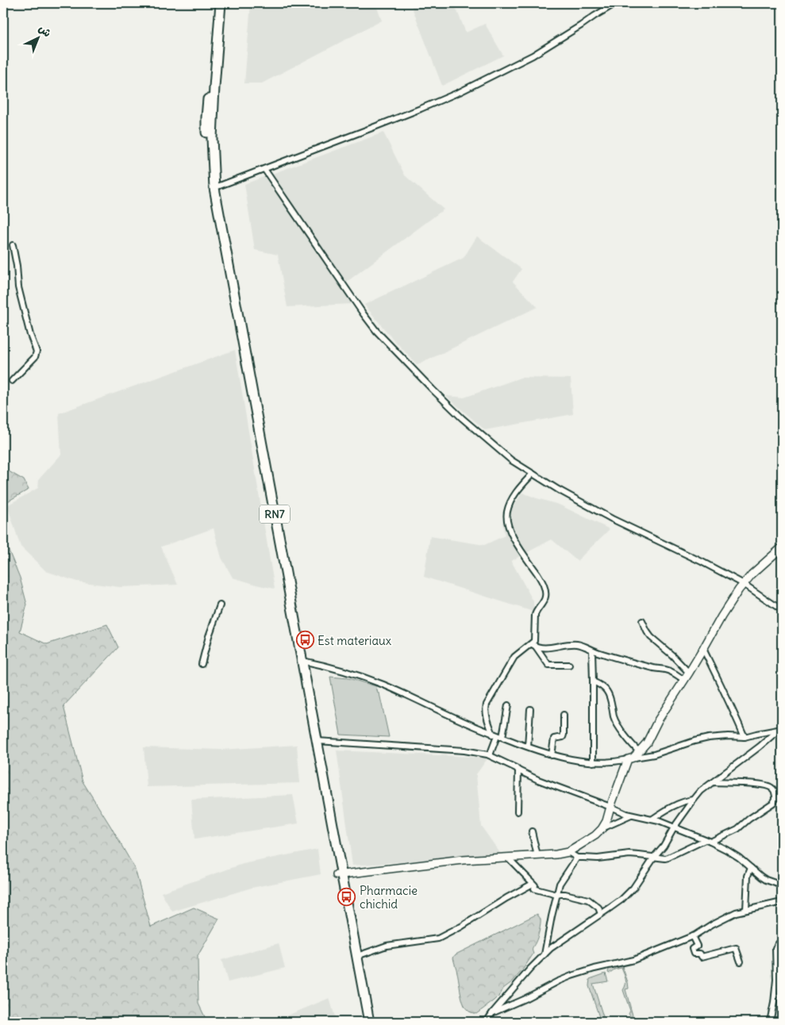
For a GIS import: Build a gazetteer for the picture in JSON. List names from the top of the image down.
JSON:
{
  "streets": {
    "highway": ["RN7"]
  },
  "places": {
    "bus stop": ["Est materiaux", "Pharmacie chichid"]
  },
  "north": "top right"
}
